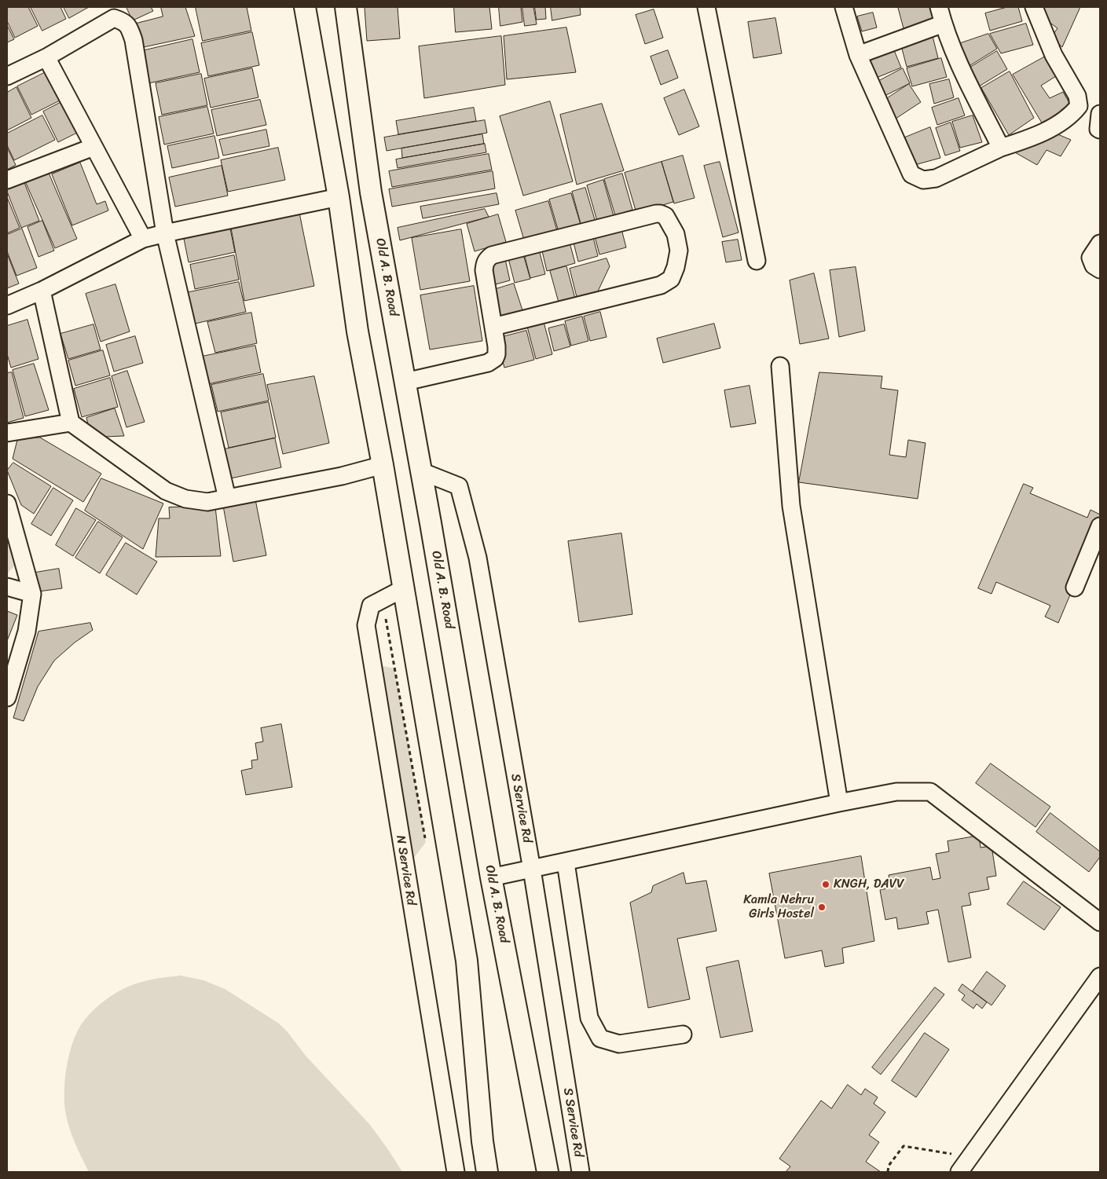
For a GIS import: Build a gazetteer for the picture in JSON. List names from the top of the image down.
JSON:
{
  "streets": {
    "main road": ["Old A. B. Road"],
    "street": ["S Service Rd", "N Service Rd"]
  },
  "crossings": [
    ["Old A. B. Road", "S Service Rd"]
  ],
  "places": ["KNGH, DAVV", "Kamla Nehru Girls Hostel"]
}
